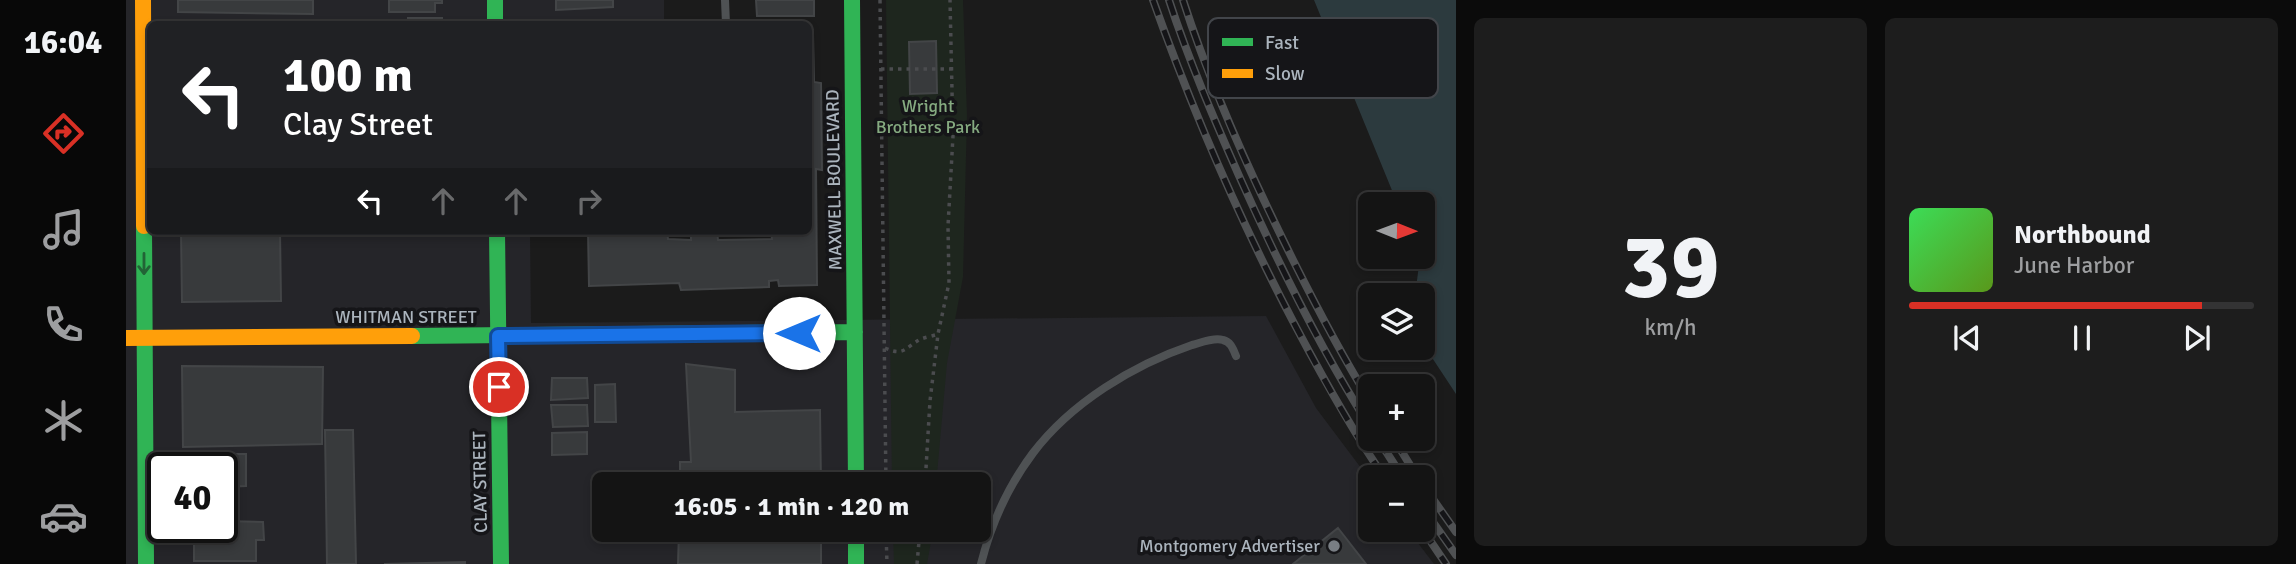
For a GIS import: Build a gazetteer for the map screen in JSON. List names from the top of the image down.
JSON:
{
  "streets": {
    "main road": ["MAXWELL BOULEVARD", "WHITMAN STREET", "CLAY STREET"]
  },
  "crossings": [
    ["MAXWELL BOULEVARD", "WHITMAN STREET"],
    ["WHITMAN STREET", "CLAY STREET"]
  ],
  "parks": ["Wright Brothers Park"],
  "places": ["Montgomery Advertiser"],
  "legend": ["Fast", "Slow"],
  "north": "right",
  "page": {
    "tabs": "16:04",
    "tile": ["39", "km/h"],
    "turn": ["100 m", "Clay Street"],
    "map_buttons": ["+", "−"],
    "song": ["Northbound", "June Harbor"],
    "limit": "40",
    "trip": "16:05 · 1 min · 120 m"
  }
}
